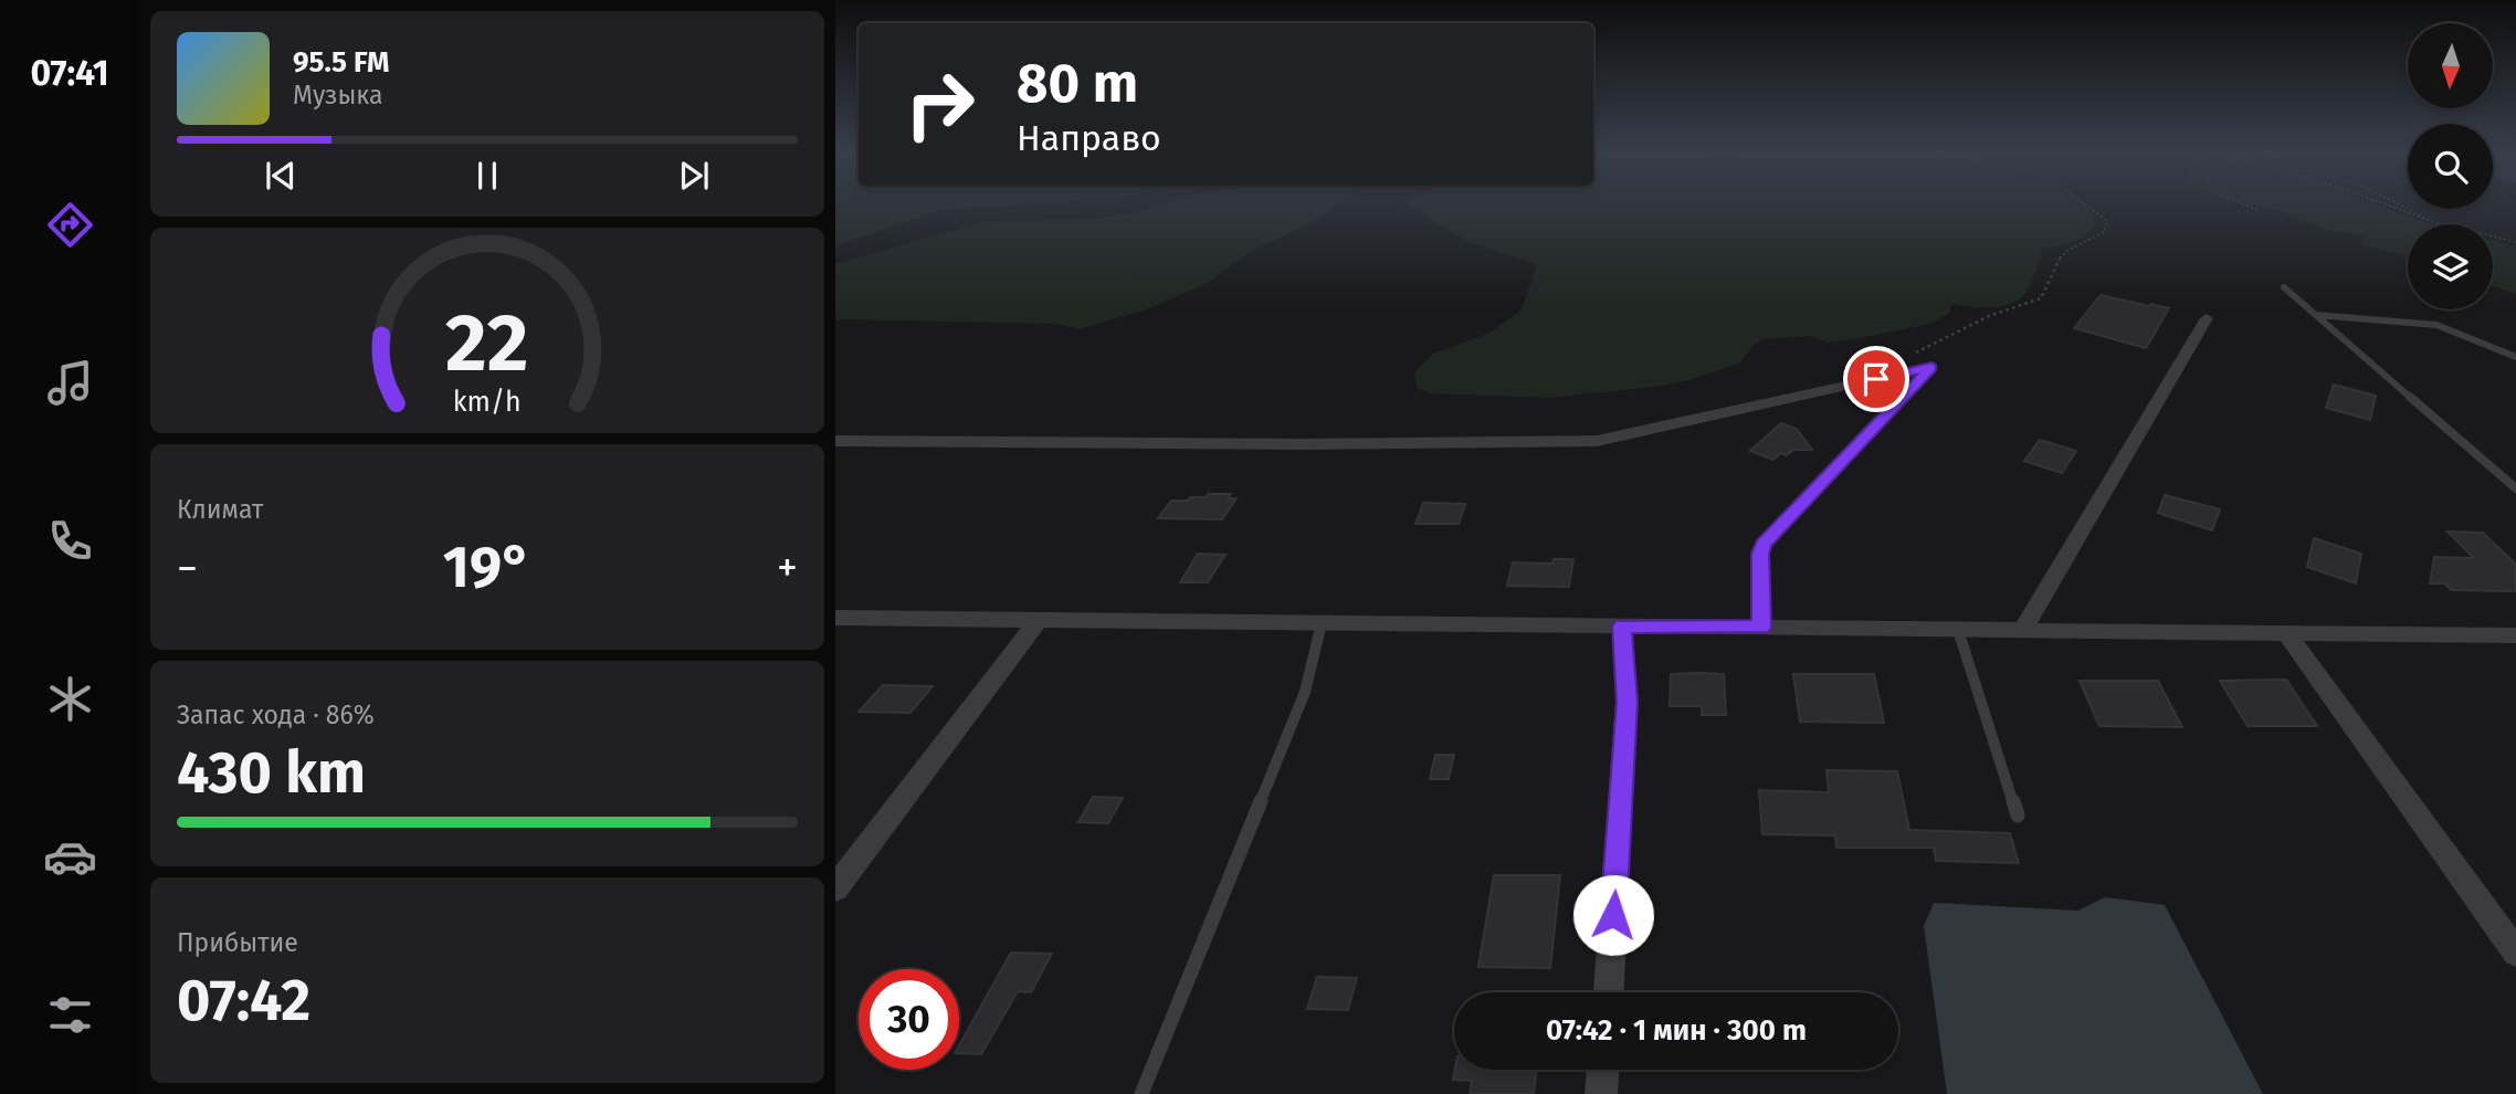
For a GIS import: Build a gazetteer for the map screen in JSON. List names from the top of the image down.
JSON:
{
  "north": "bottom",
  "page": {
    "tabs": "07:41",
    "turn": ["80 m", "Направо"],
    "song": ["95.5 FM", "Музыка"],
    "tile": [
      "Климат",
      ["Запас хода · 86%", "430 km"],
      ["Прибытие", "07:42"]
    ],
    "heat": ["−", "19°", "+"],
    "limit": "30",
    "trip": "07:42 · 1 мин · 300 m",
    "gauge": ["22", "km/h"]
  }
}
